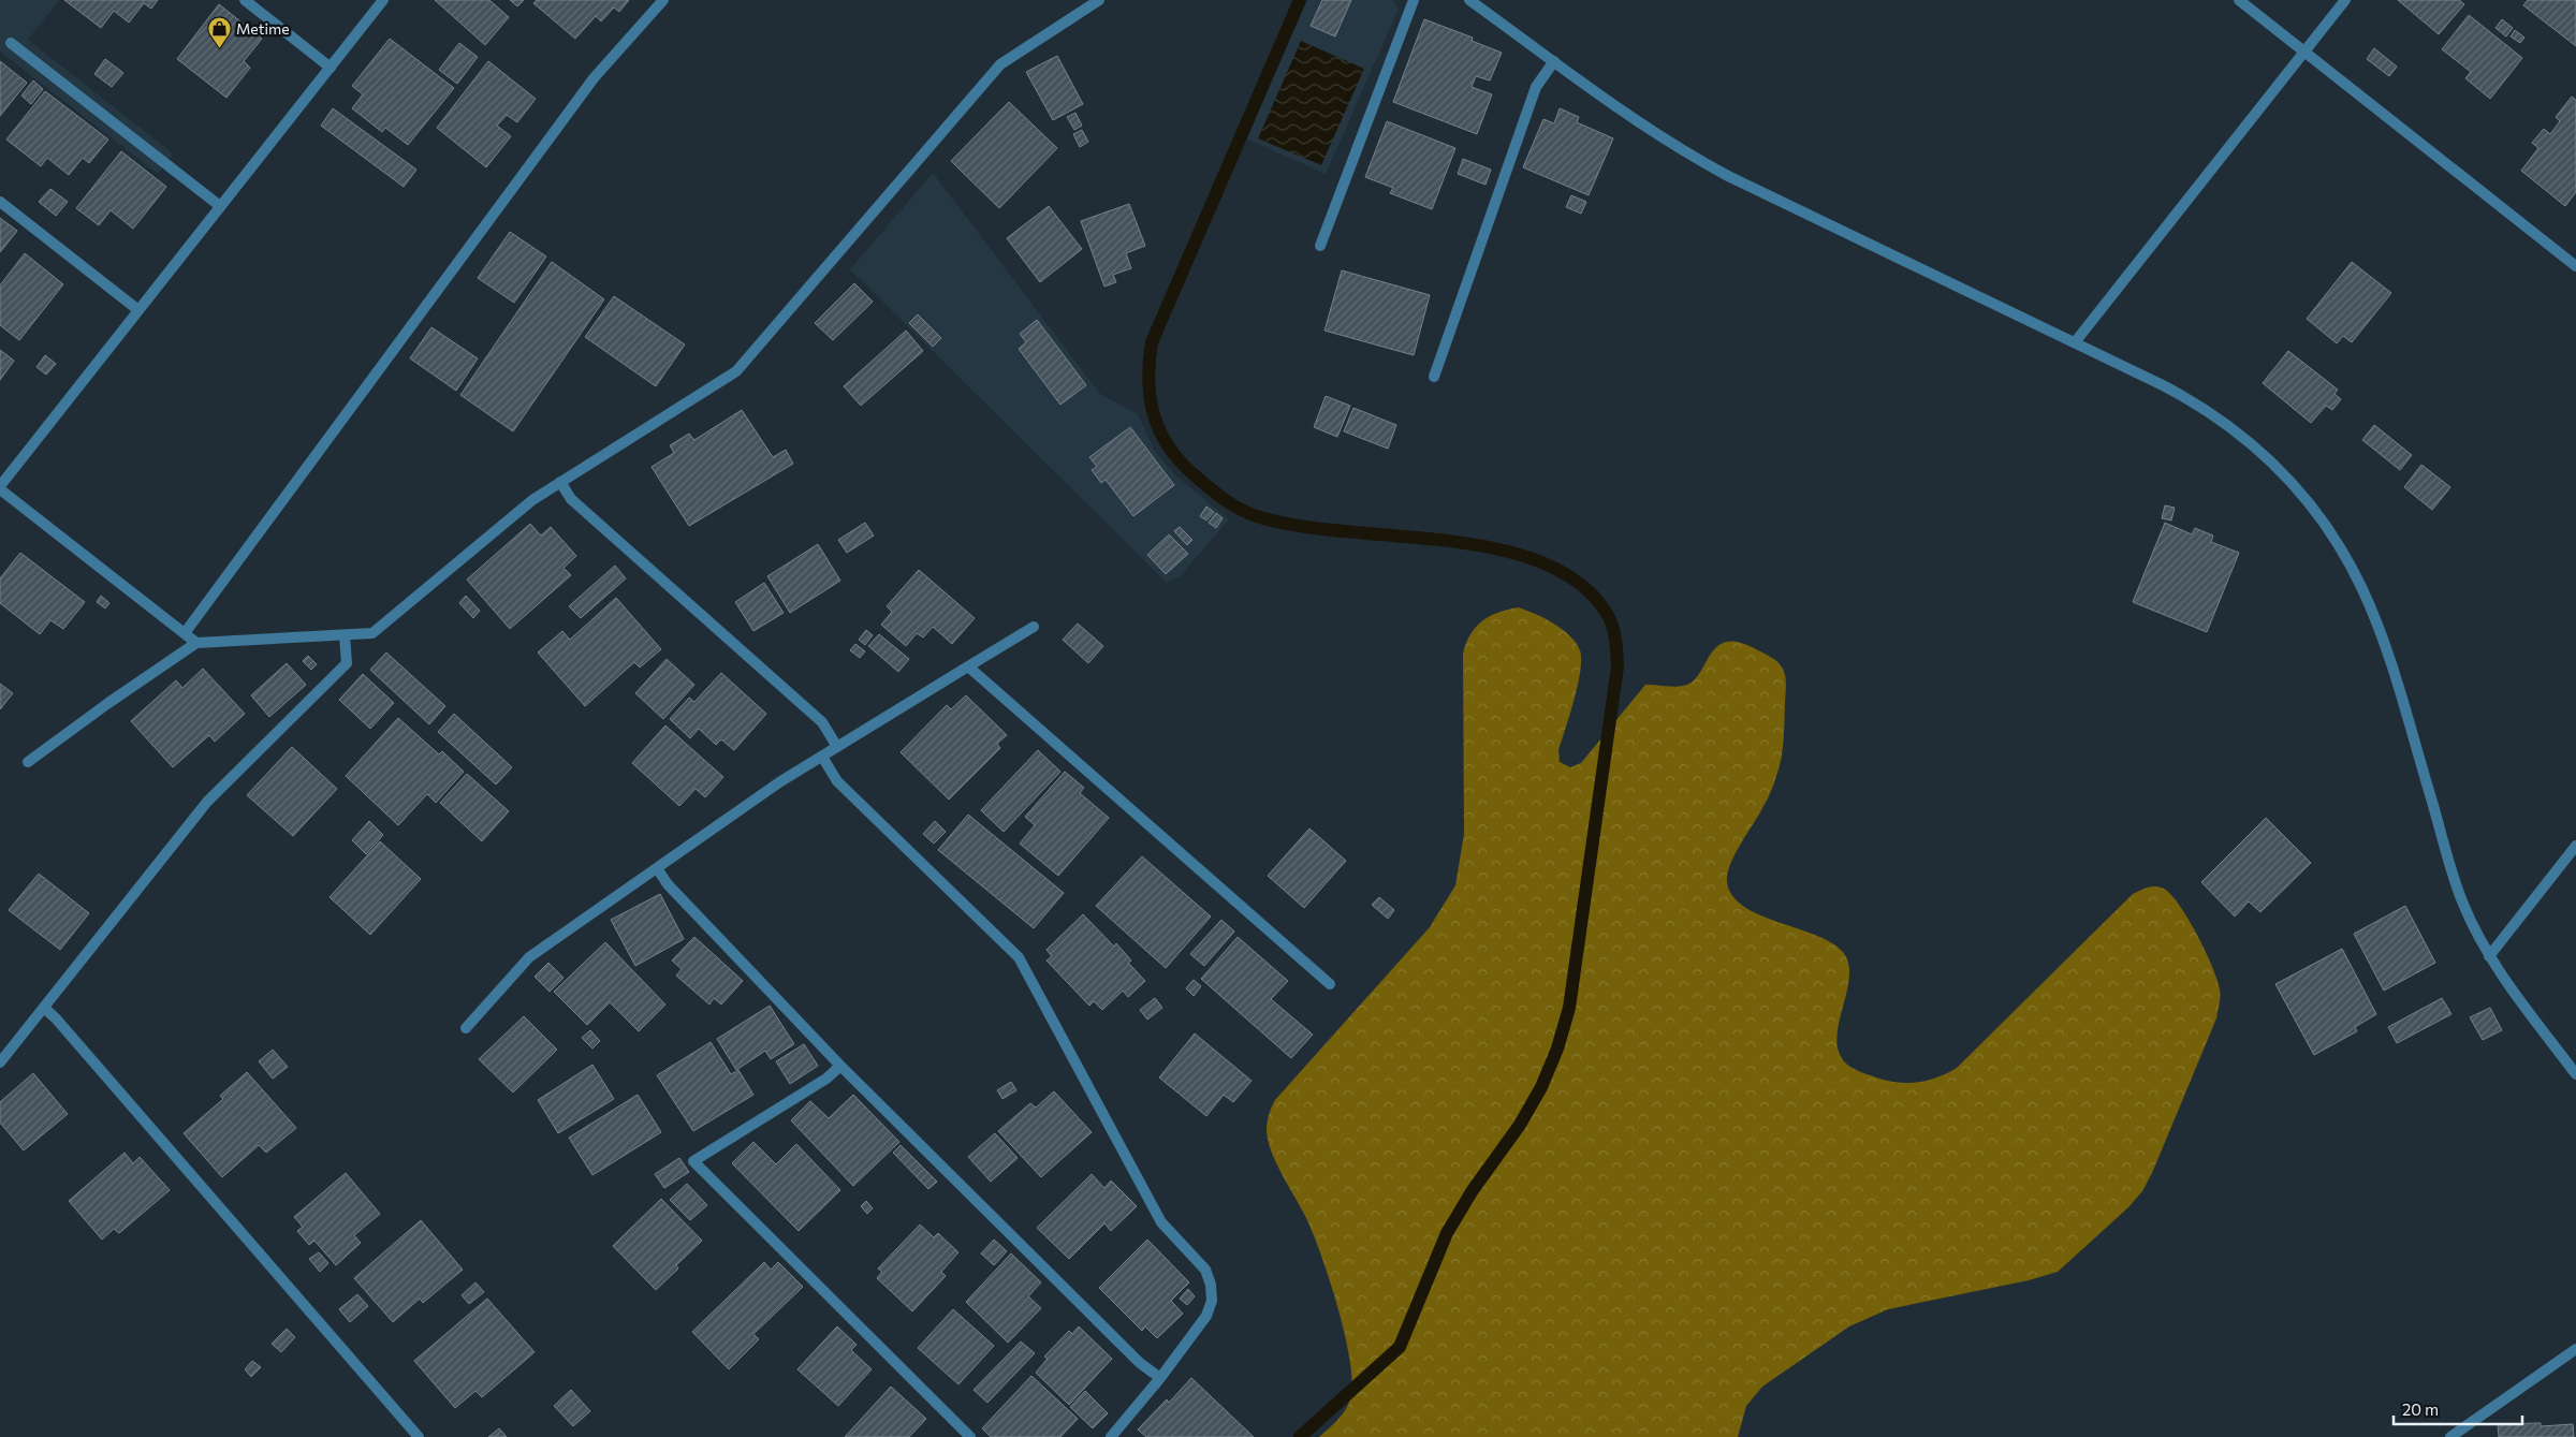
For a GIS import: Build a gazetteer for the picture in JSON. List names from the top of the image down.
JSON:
{
  "places": {
    "shop": ["Metime"]
  },
  "scale_bar": "20 m"
}
